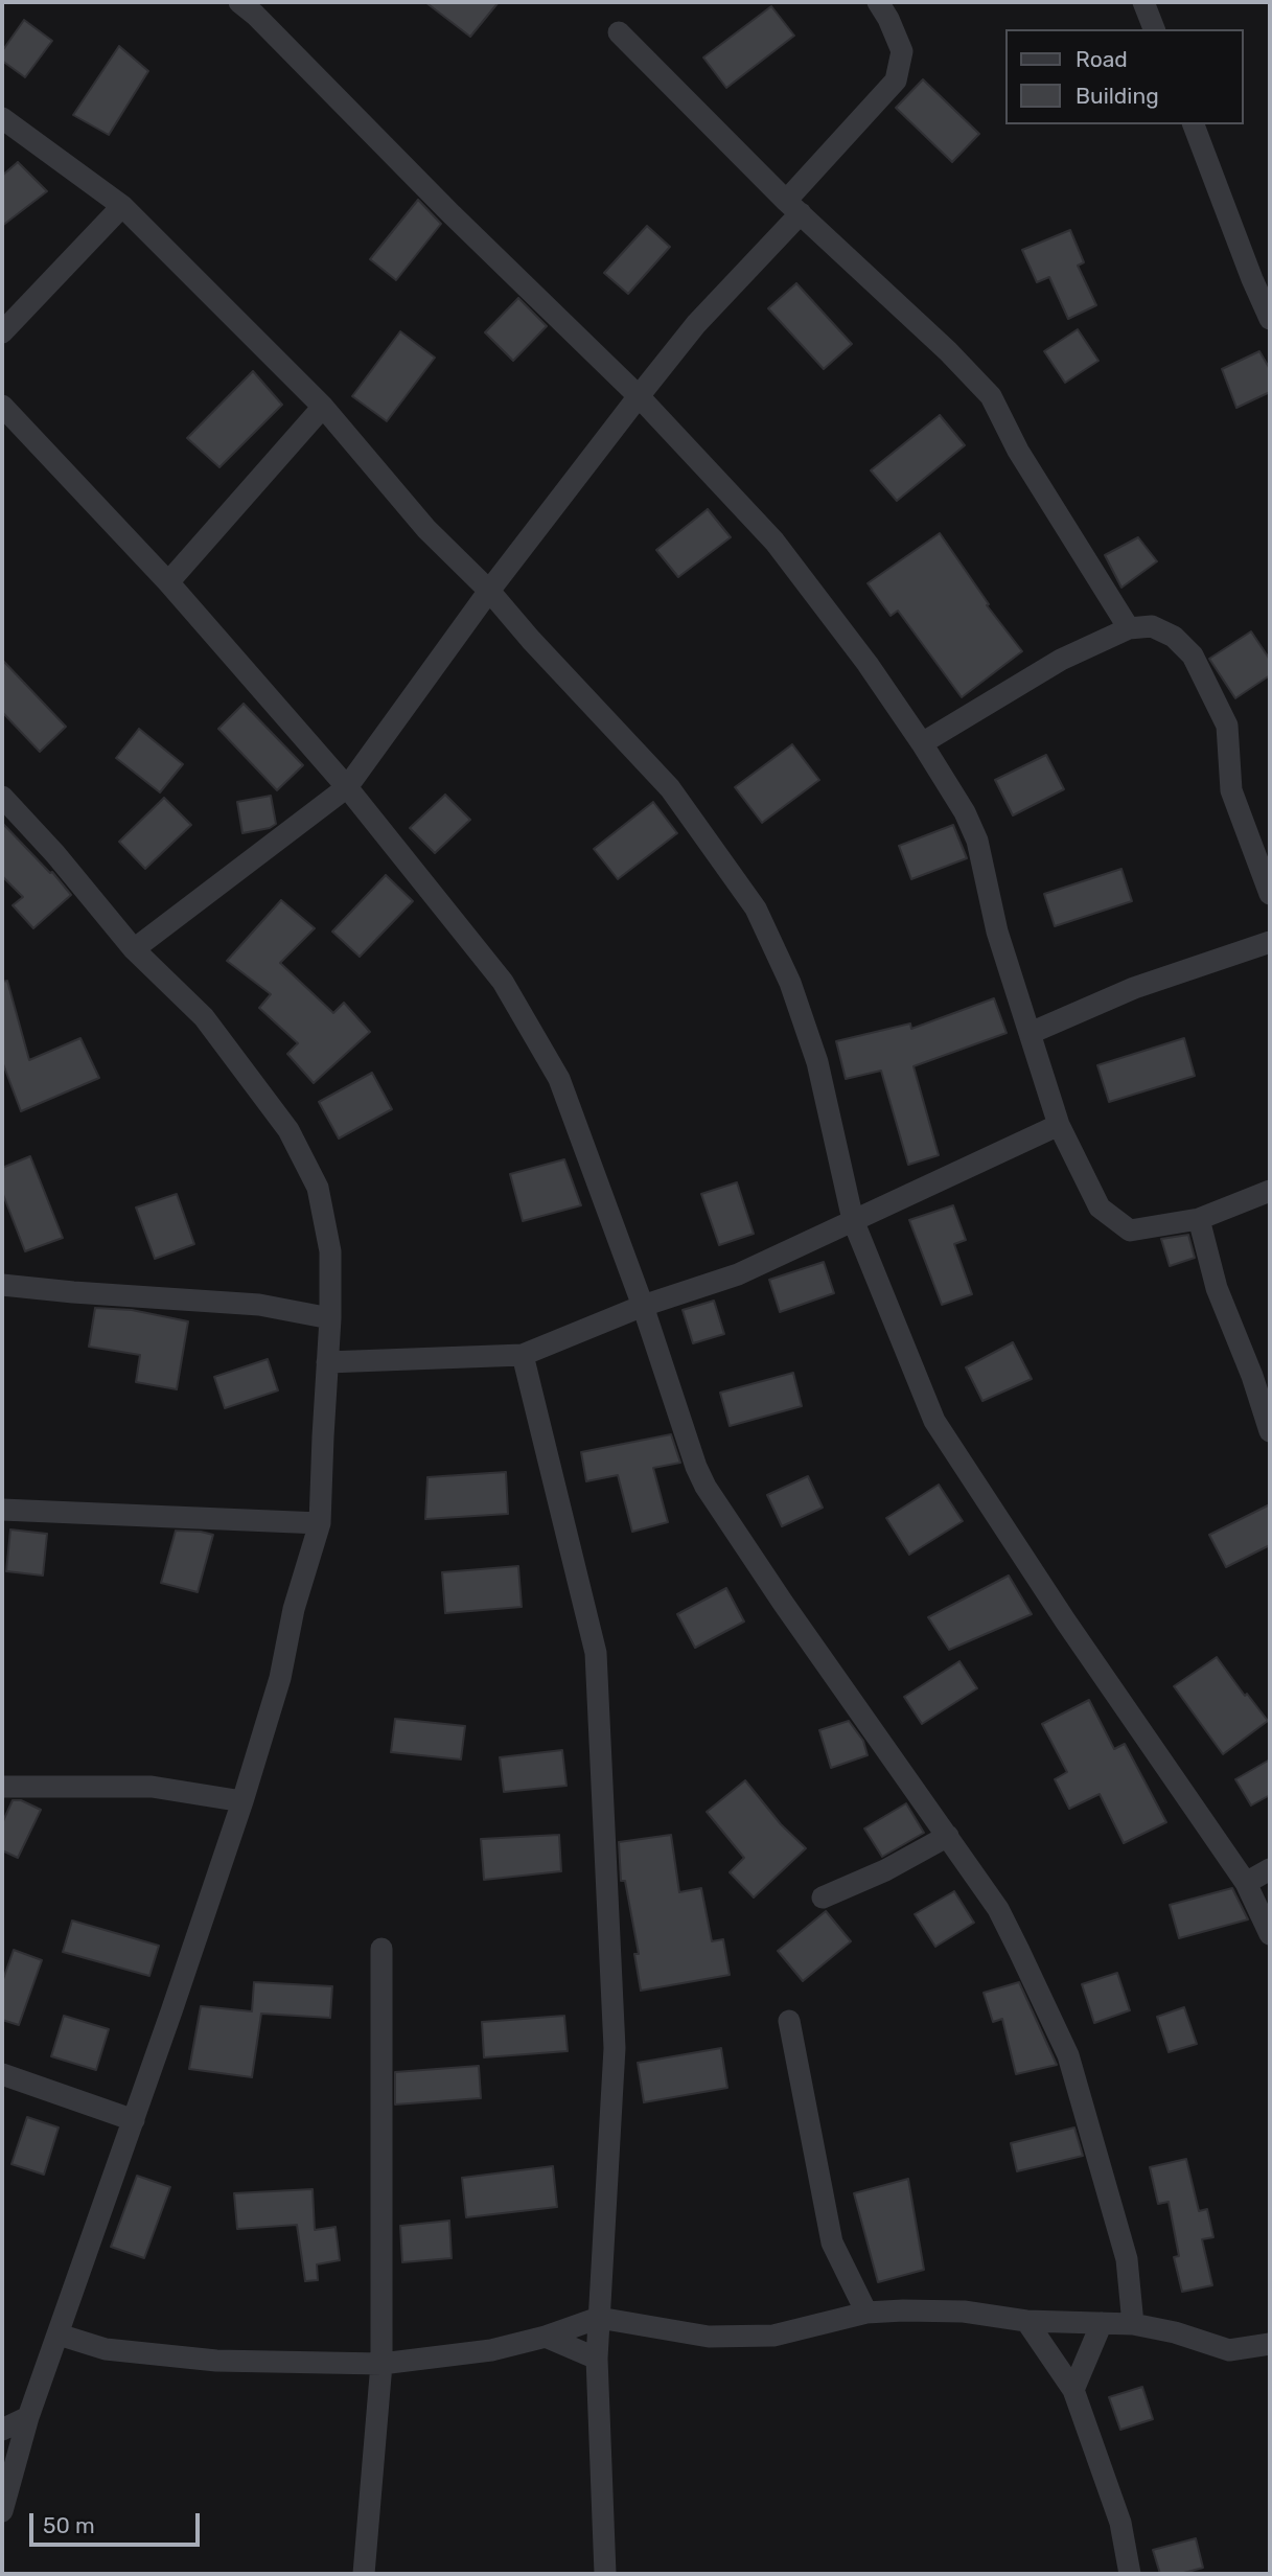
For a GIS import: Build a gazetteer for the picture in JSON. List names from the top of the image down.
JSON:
{
  "legend": ["Road", "Building"],
  "scale_bar": "50 m"
}
